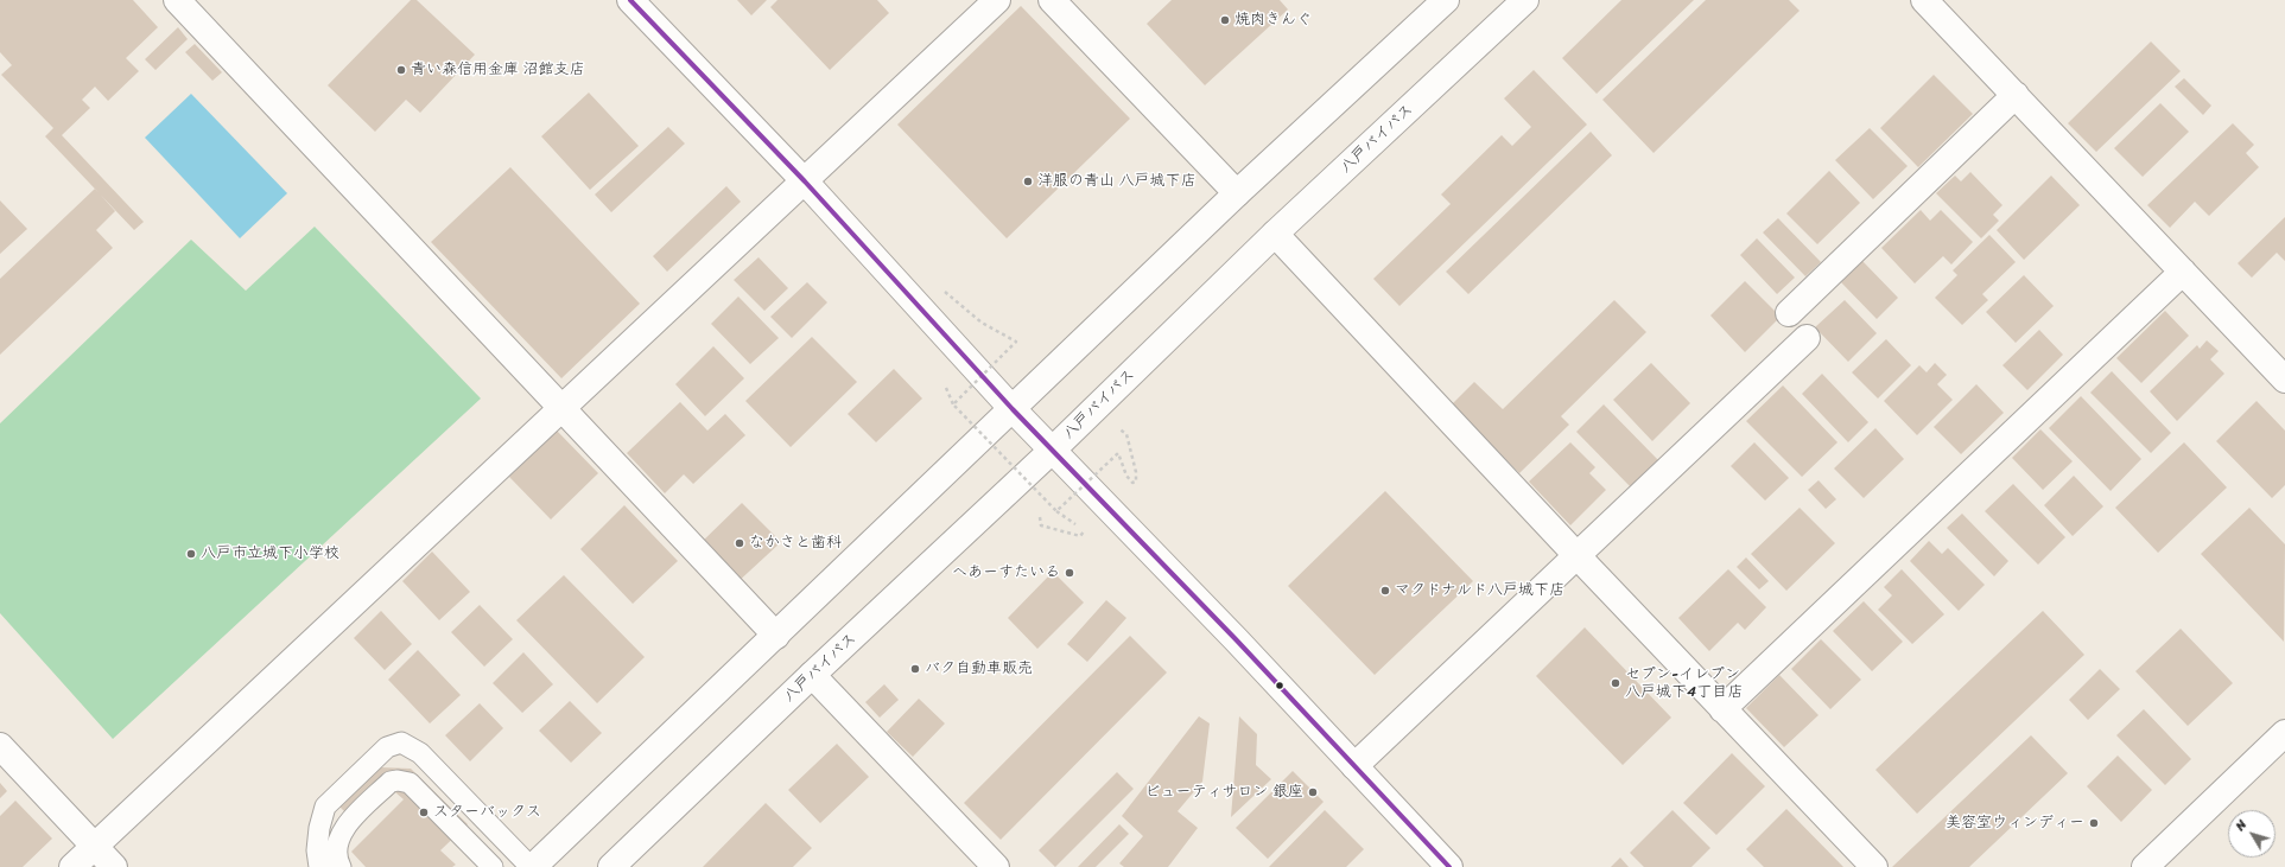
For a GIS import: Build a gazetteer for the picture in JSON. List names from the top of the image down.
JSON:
{
  "streets": {
    "main road": ["八戸バイパス"]
  },
  "places": [
    "焼肉きんぐ",
    "青い森信用金庫 沼館支店",
    "洋服の青山 八戸城下店",
    "なかさと歯科",
    "八戸市立城下小学校",
    "へあーすたいる",
    "マクドナルド八戸城下店",
    "バク自動車販売",
    "セブン-イレブン 八戸城下4丁目店",
    "ビューティサロン 銀座",
    "スターバックス",
    "美容室ウィンディー"
  ],
  "north": "top left"
}
